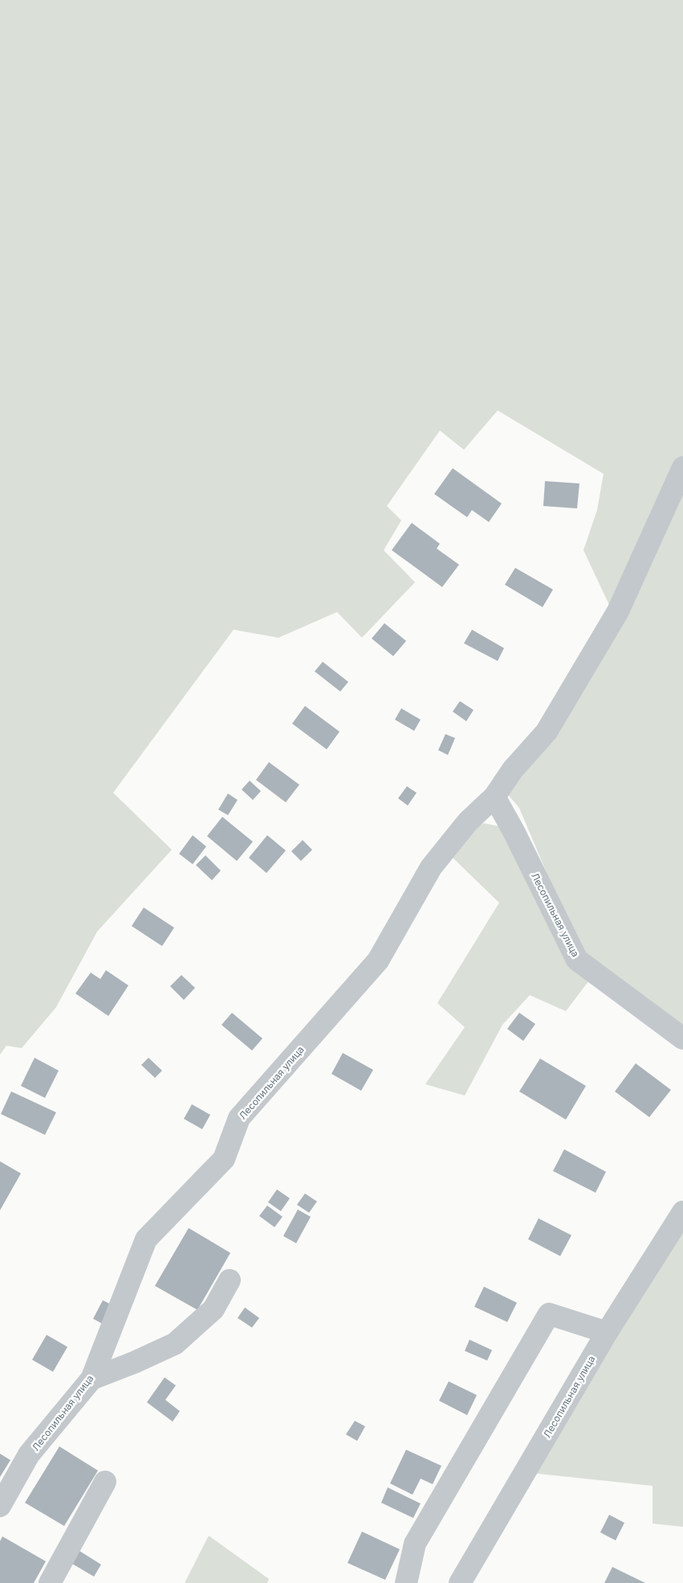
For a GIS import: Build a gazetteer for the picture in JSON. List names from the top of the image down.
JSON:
{
  "streets": {
    "street": ["Лесопильная улица"]
  }
}
